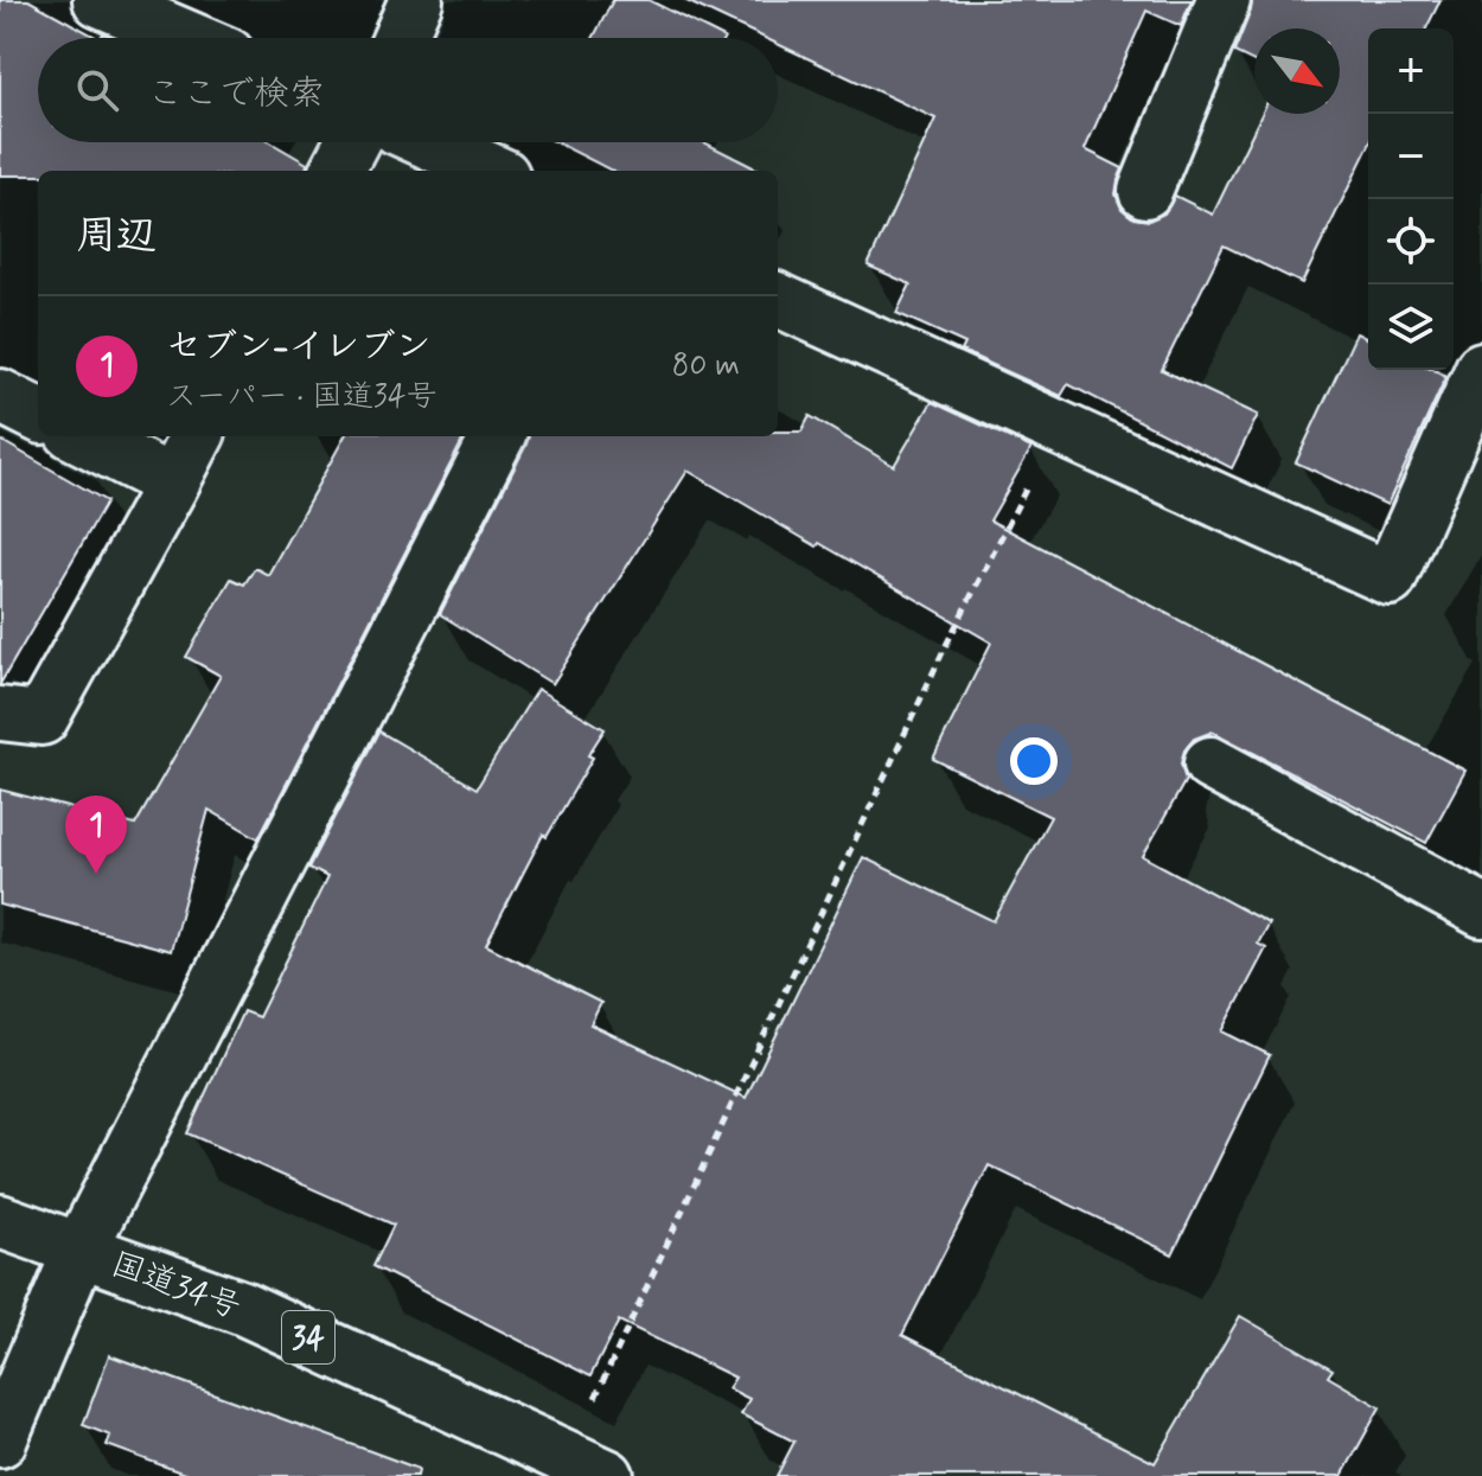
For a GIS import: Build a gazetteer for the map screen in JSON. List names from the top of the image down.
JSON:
{
  "streets": {
    "main road": ["国道34号", "34"]
  },
  "north": "bottom right",
  "page": {
    "map_buttons": ["+", "−"],
    "search": "ここで検索",
    "heading": "周辺",
    "list": [
      {
        "mark": "1",
        "name": "セブン-イレブン",
        "note": "スーパー · 国道34号",
        "value": "80 m"
      }
    ],
    "pins": "1"
  }
}
